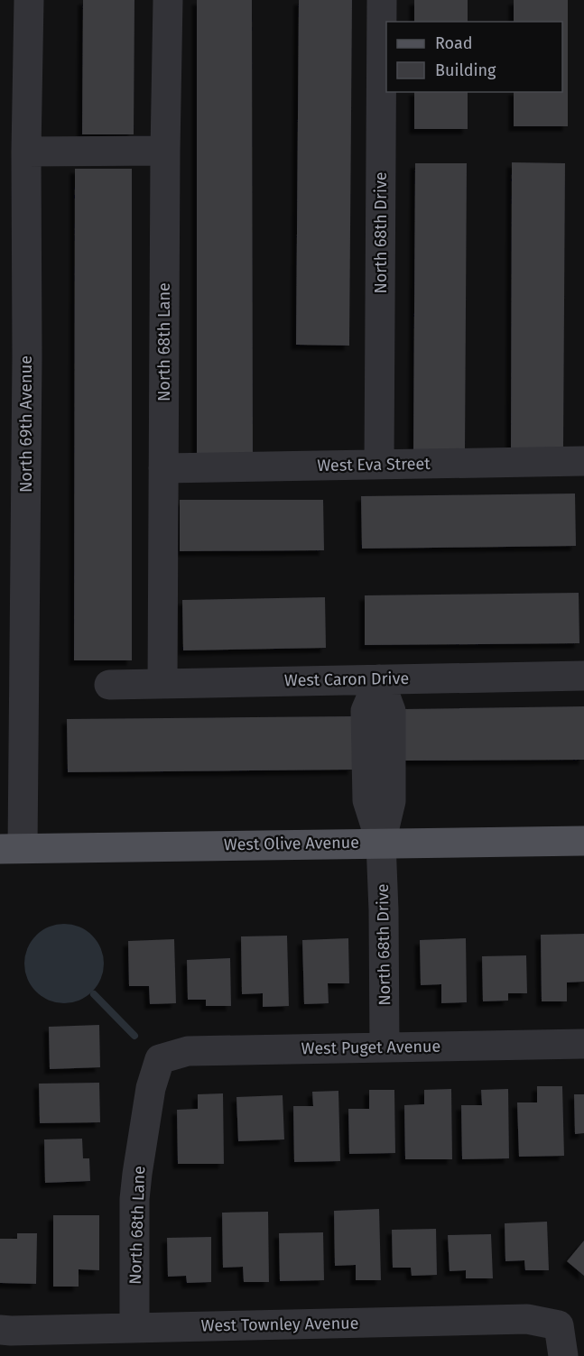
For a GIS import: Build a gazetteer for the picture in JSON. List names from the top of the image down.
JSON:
{
  "streets": {
    "main road": ["West Olive Avenue"],
    "street": [
      "North 68th Drive",
      "North 68th Lane",
      "North 69th Avenue",
      "West Eva Street",
      "West Caron Drive",
      "West Puget Avenue",
      "West Townley Avenue"
    ]
  },
  "crossings": [
    ["North 68th Drive", "West Eva Street"],
    ["North 68th Drive", "West Caron Drive"],
    ["North 68th Drive", "West Olive Avenue"],
    ["North 68th Drive", "West Puget Avenue"],
    ["North 68th Lane", "West Eva Street"],
    ["North 68th Lane", "West Caron Drive"],
    ["North 68th Lane", "West Puget Avenue"],
    ["North 68th Lane", "West Townley Avenue"],
    ["North 69th Avenue", "West Olive Avenue"]
  ],
  "legend": ["Road", "Building"]
}
